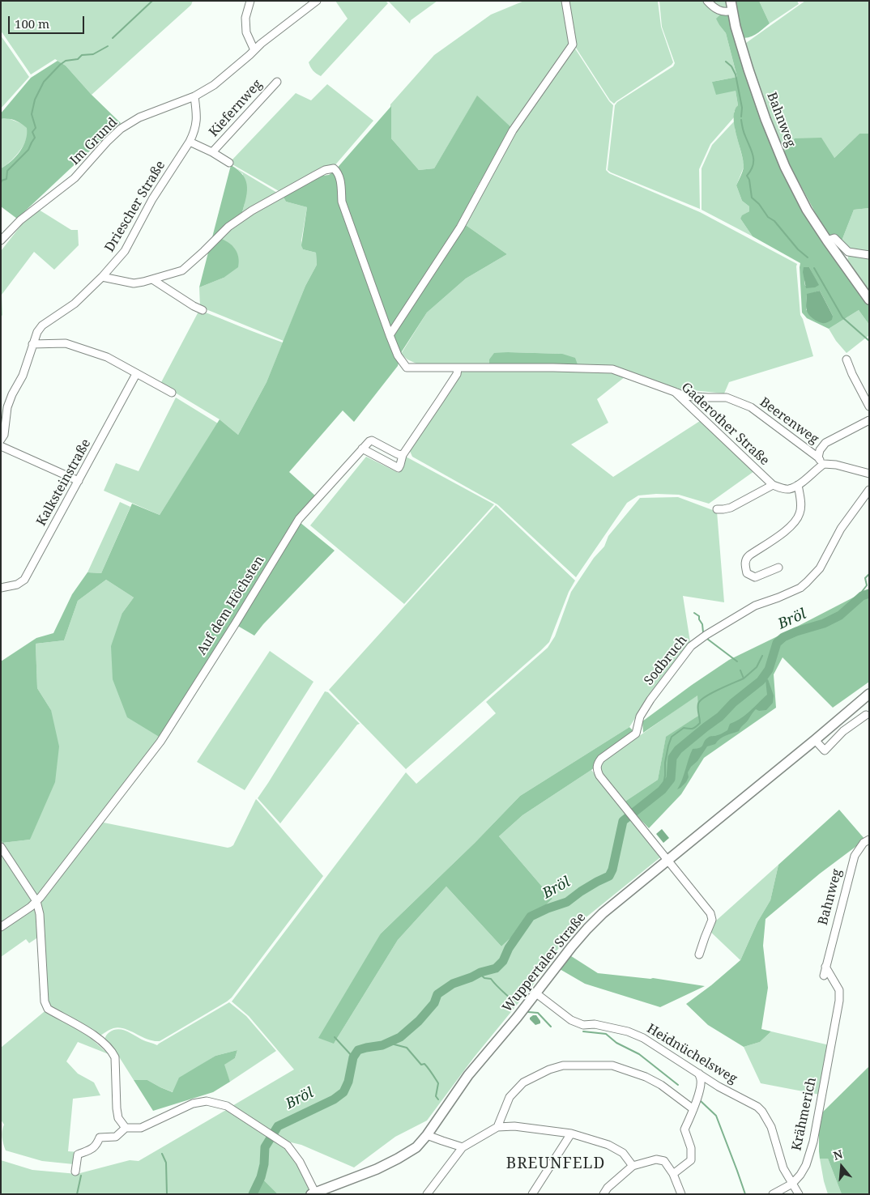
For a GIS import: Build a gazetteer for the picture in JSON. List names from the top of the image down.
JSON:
{
  "streets": {
    "main road": ["Bahnweg", "Wuppertaler Straße"],
    "street": [
      "Kiefernweg",
      "Im Grund",
      "Driescher Straße",
      "Beerenweg",
      "Gaderother Straße",
      "Kalksteinstraße",
      "Auf dem Höchsten",
      "Sodbruch",
      "Heidnüchelsweg",
      "Krähmerich"
    ]
  },
  "crossings": [
    ["Kiefernweg", "Driescher Straße"],
    ["Bahnweg", "Krähmerich"],
    ["Im Grund", "Driescher Straße"],
    ["Beerenweg", "Gaderother Straße"],
    ["Sodbruch", "Wuppertaler Straße"],
    ["Wuppertaler Straße", "Heidnüchelsweg"],
    ["Heidnüchelsweg", "Krähmerich"]
  ],
  "districts": ["BREUNFELD"],
  "water": ["Bröl"],
  "scale_bar": "100 m",
  "north": "top"
}
